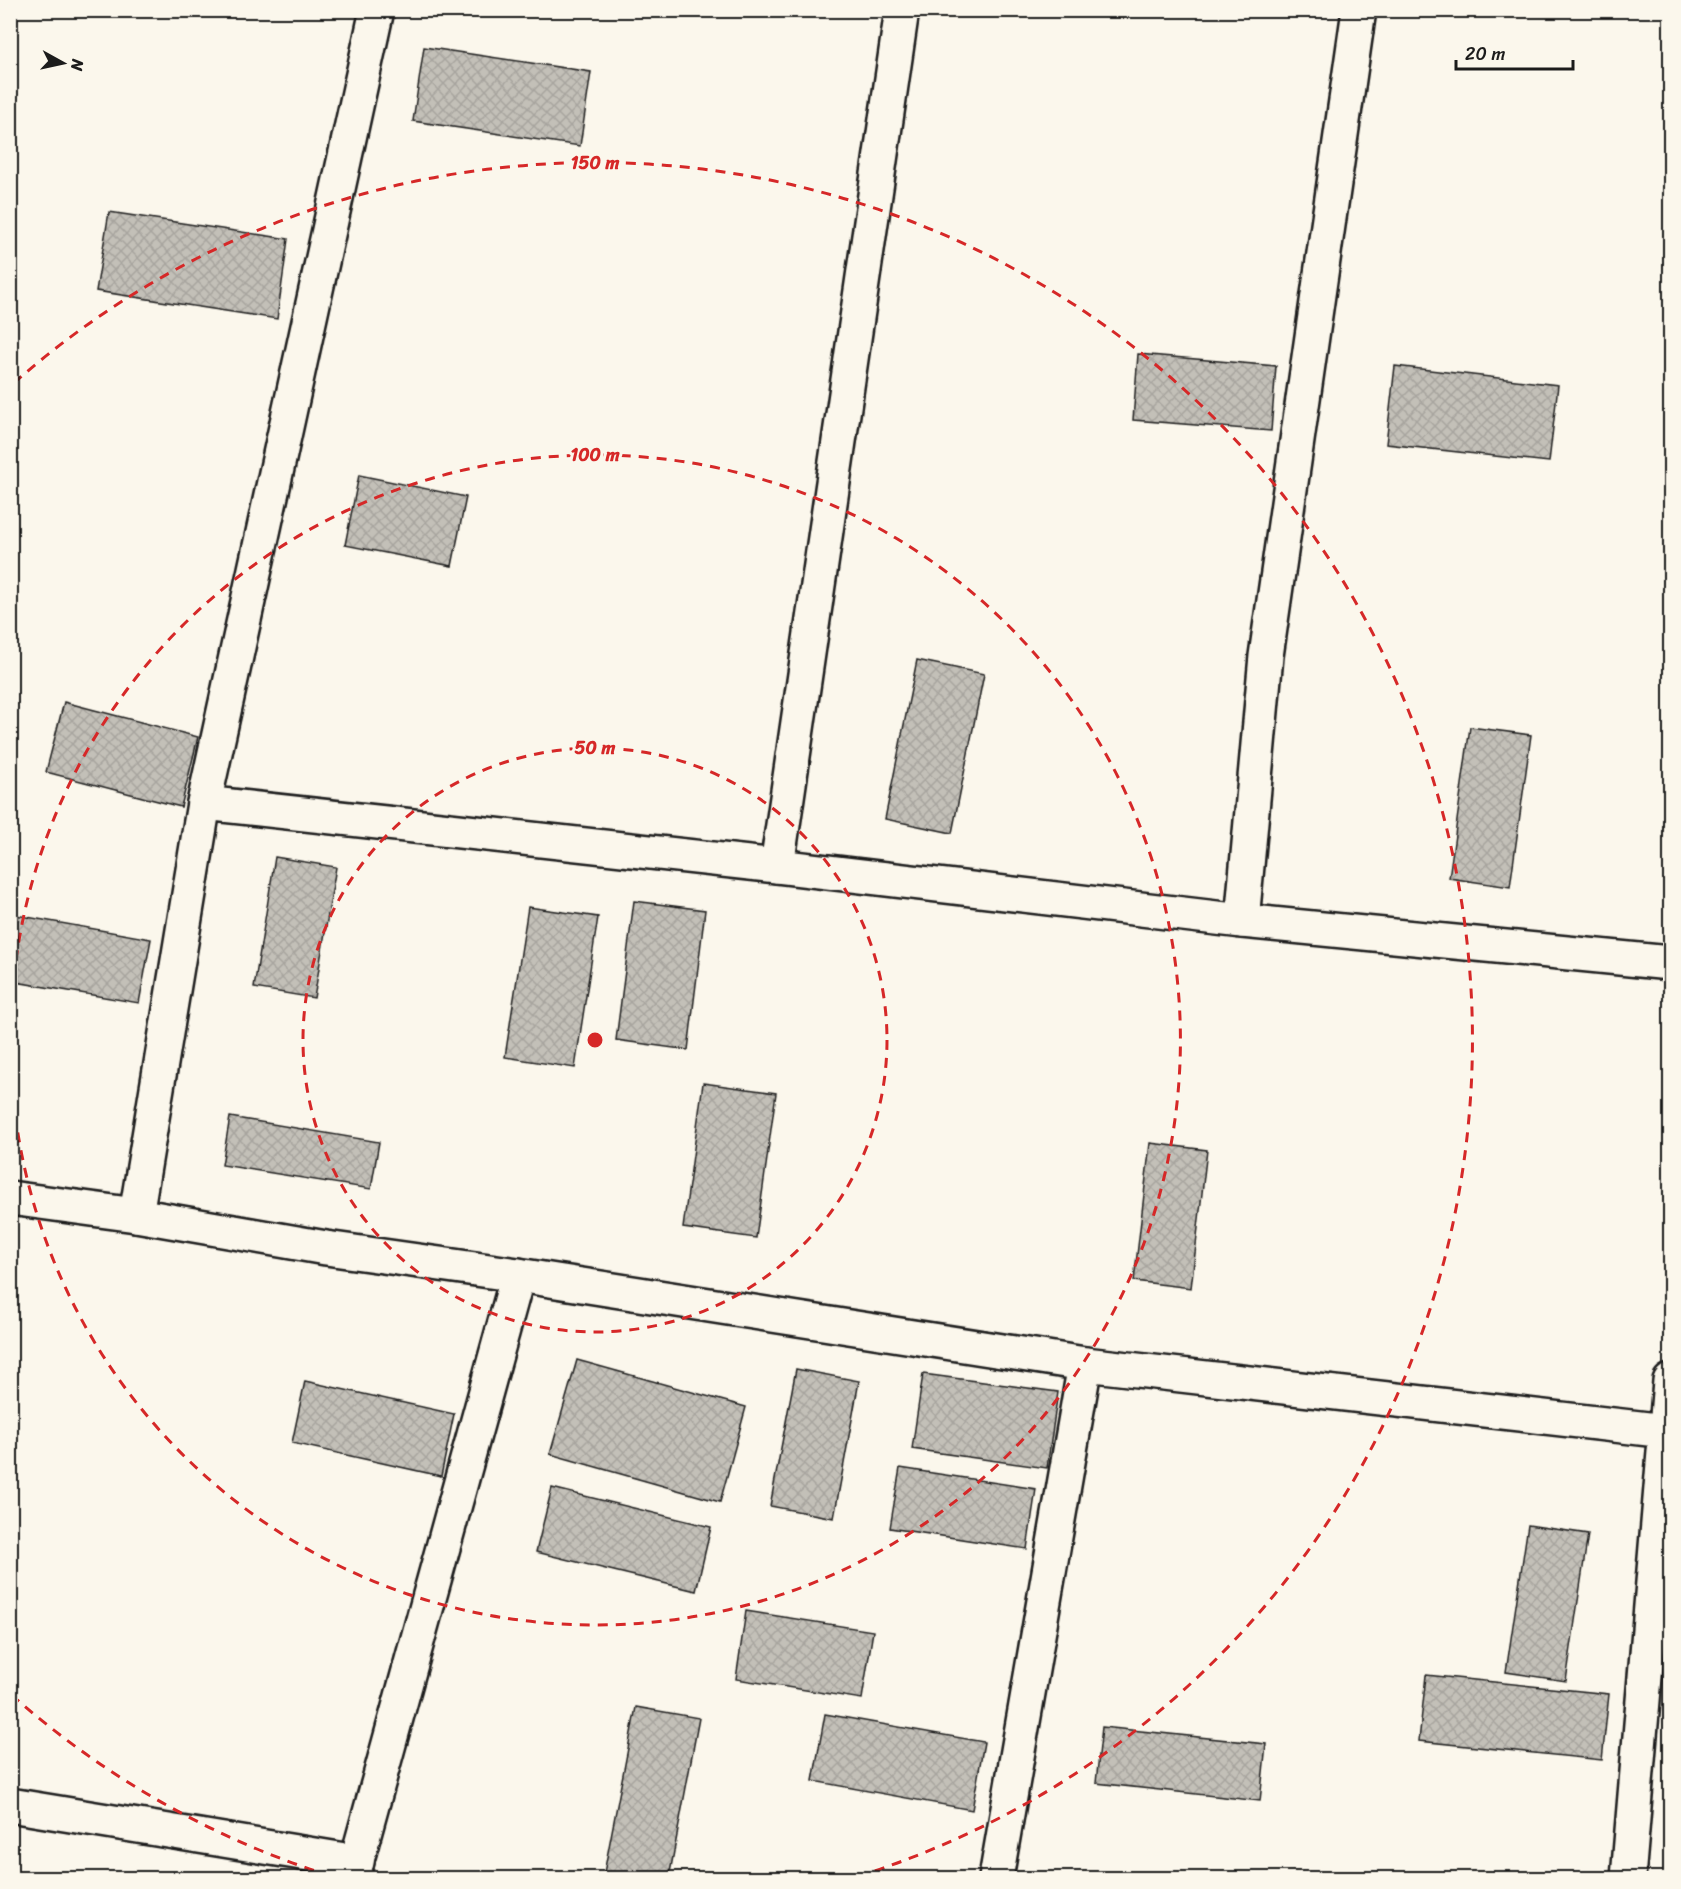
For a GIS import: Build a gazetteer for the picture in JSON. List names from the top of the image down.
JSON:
{
  "scale_bar": "20 m",
  "north": "right",
  "rings": ["150 m", "100 m", "50 m"]
}
